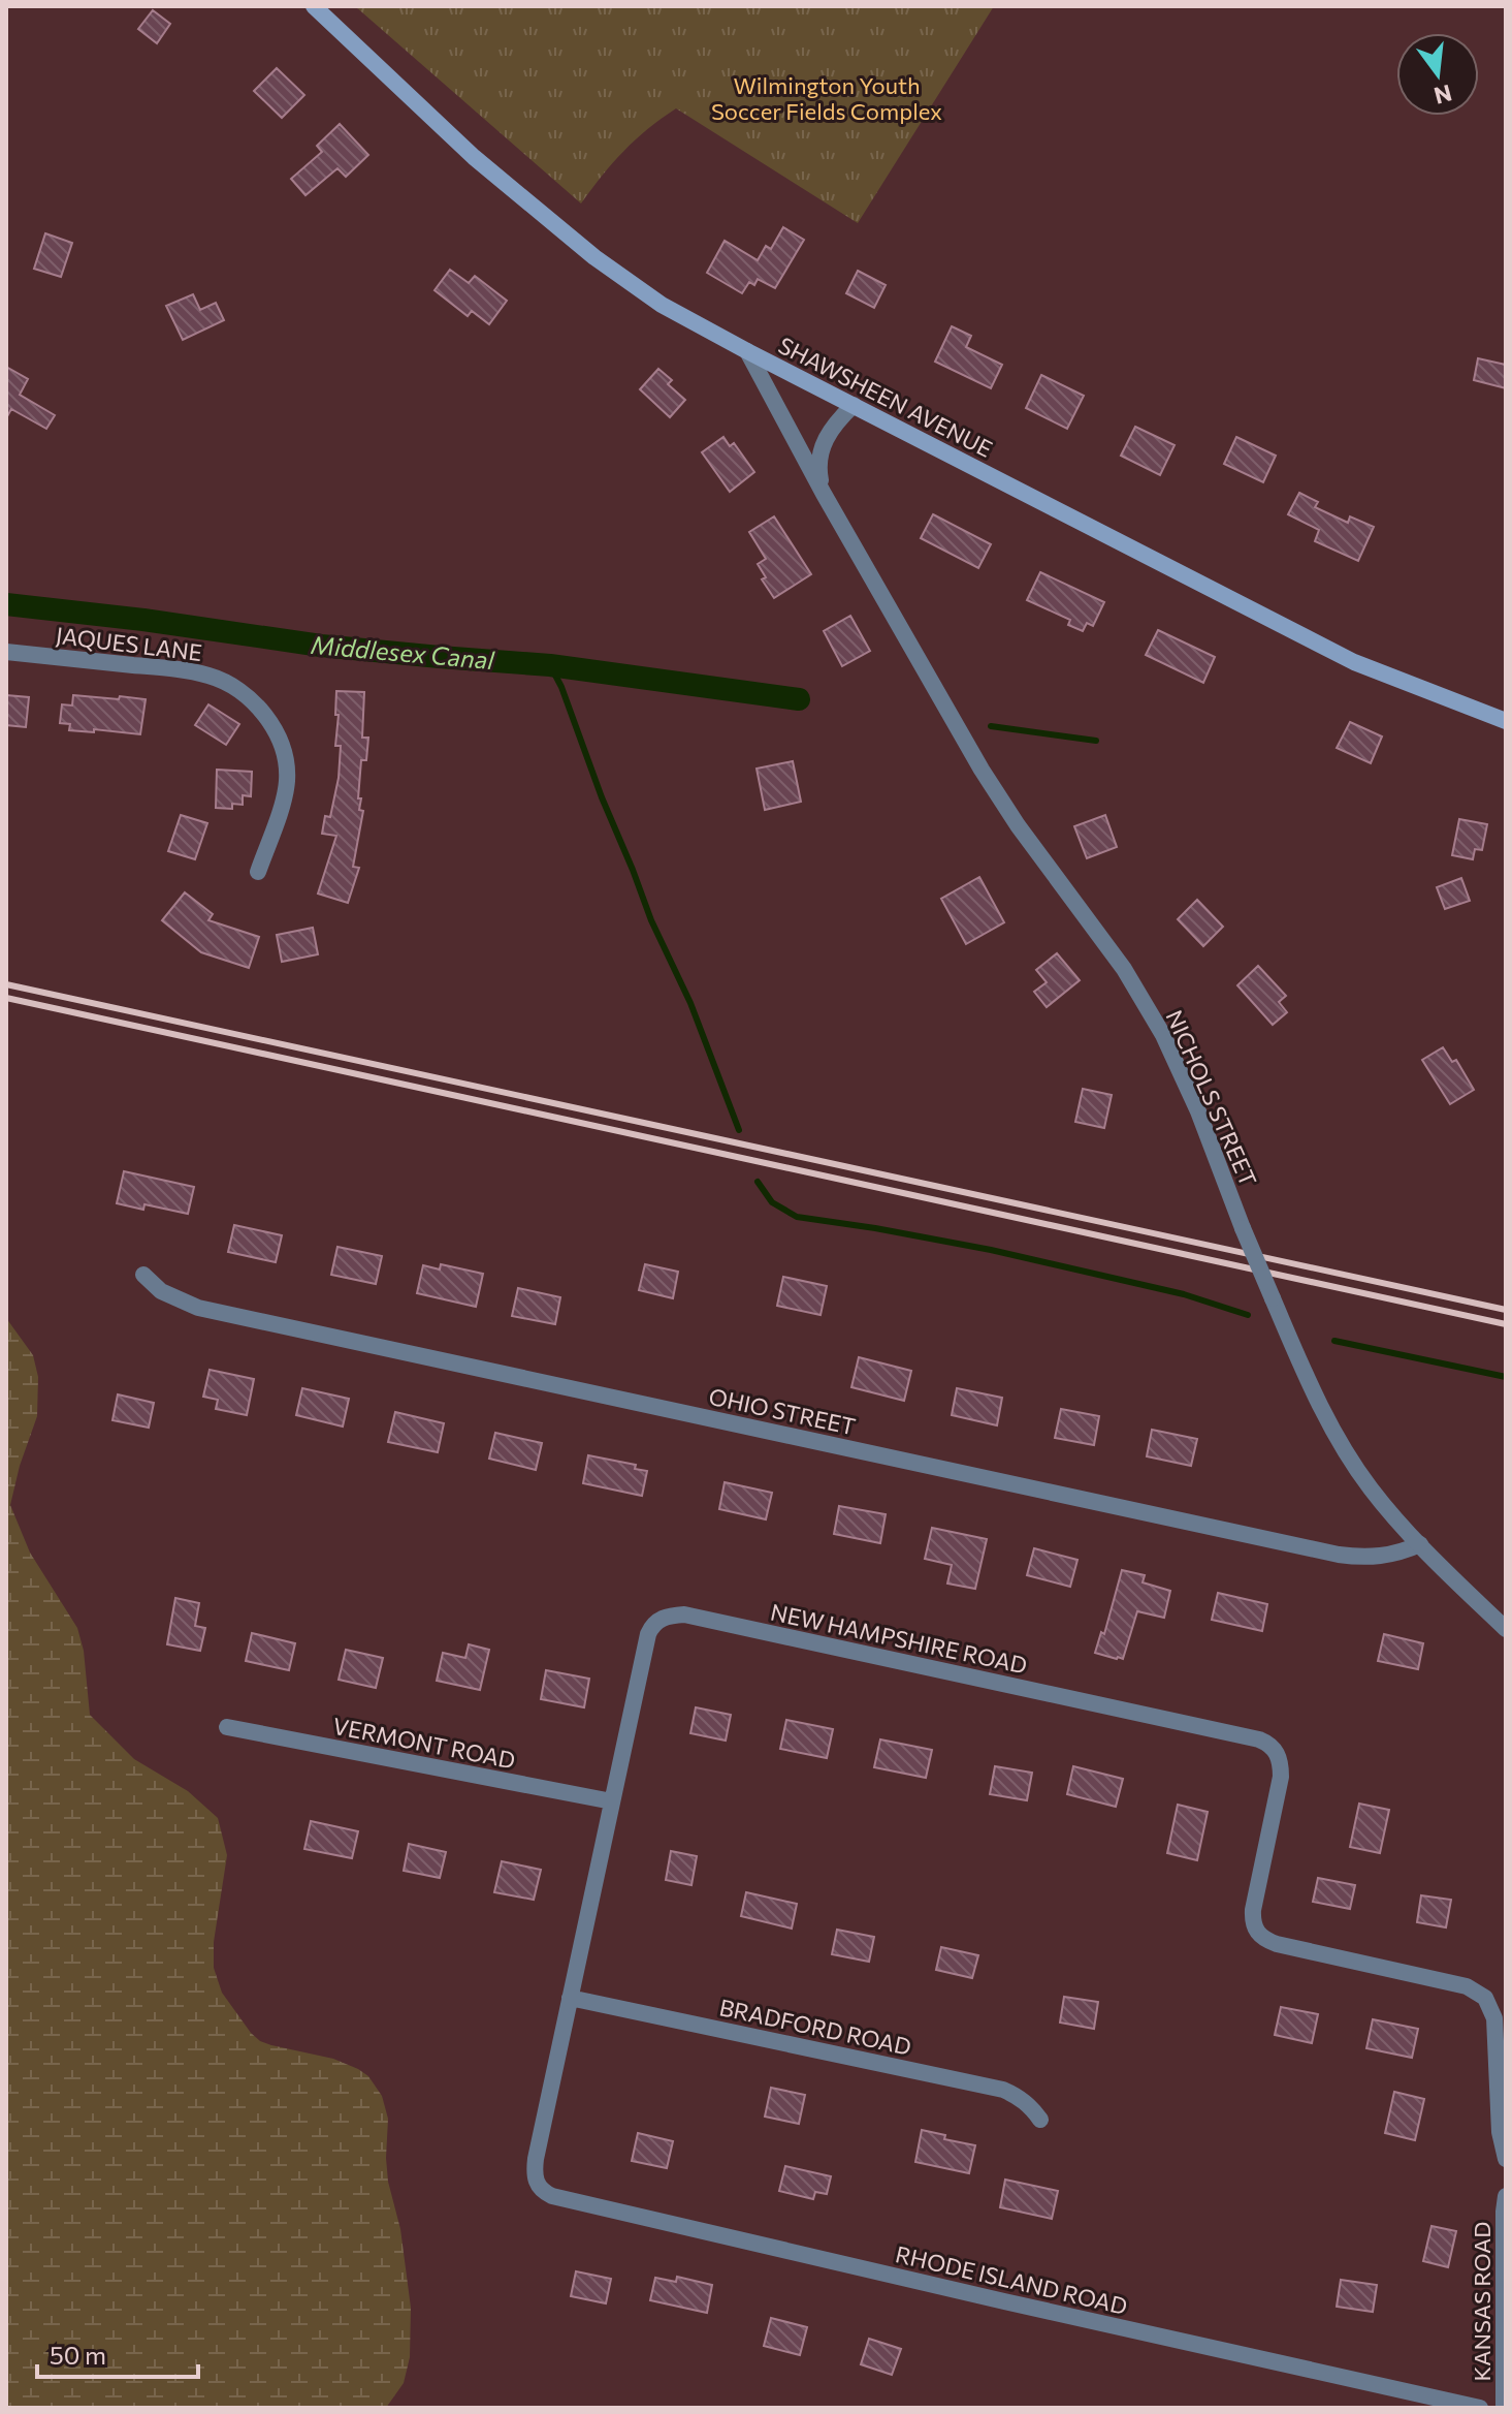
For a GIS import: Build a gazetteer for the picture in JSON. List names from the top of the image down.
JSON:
{
  "streets": {
    "main road": ["SHAWSHEEN AVENUE"],
    "street": [
      "JAQUES LANE",
      "NICHOLS STREET",
      "OHIO STREET",
      "NEW HAMPSHIRE ROAD",
      "VERMONT ROAD",
      "BRADFORD ROAD",
      "RHODE ISLAND ROAD",
      "KANSAS ROAD"
    ]
  },
  "crossings": [
    ["SHAWSHEEN AVENUE", "NICHOLS STREET"],
    ["NICHOLS STREET", "OHIO STREET"],
    ["NEW HAMPSHIRE ROAD", "VERMONT ROAD"],
    ["NEW HAMPSHIRE ROAD", "BRADFORD ROAD"],
    ["NEW HAMPSHIRE ROAD", "RHODE ISLAND ROAD"]
  ],
  "water": ["Middlesex Canal"],
  "parks": ["Wilmington Youth Soccer Fields Complex"],
  "scale_bar": "50 m",
  "north": "bottom"
}
